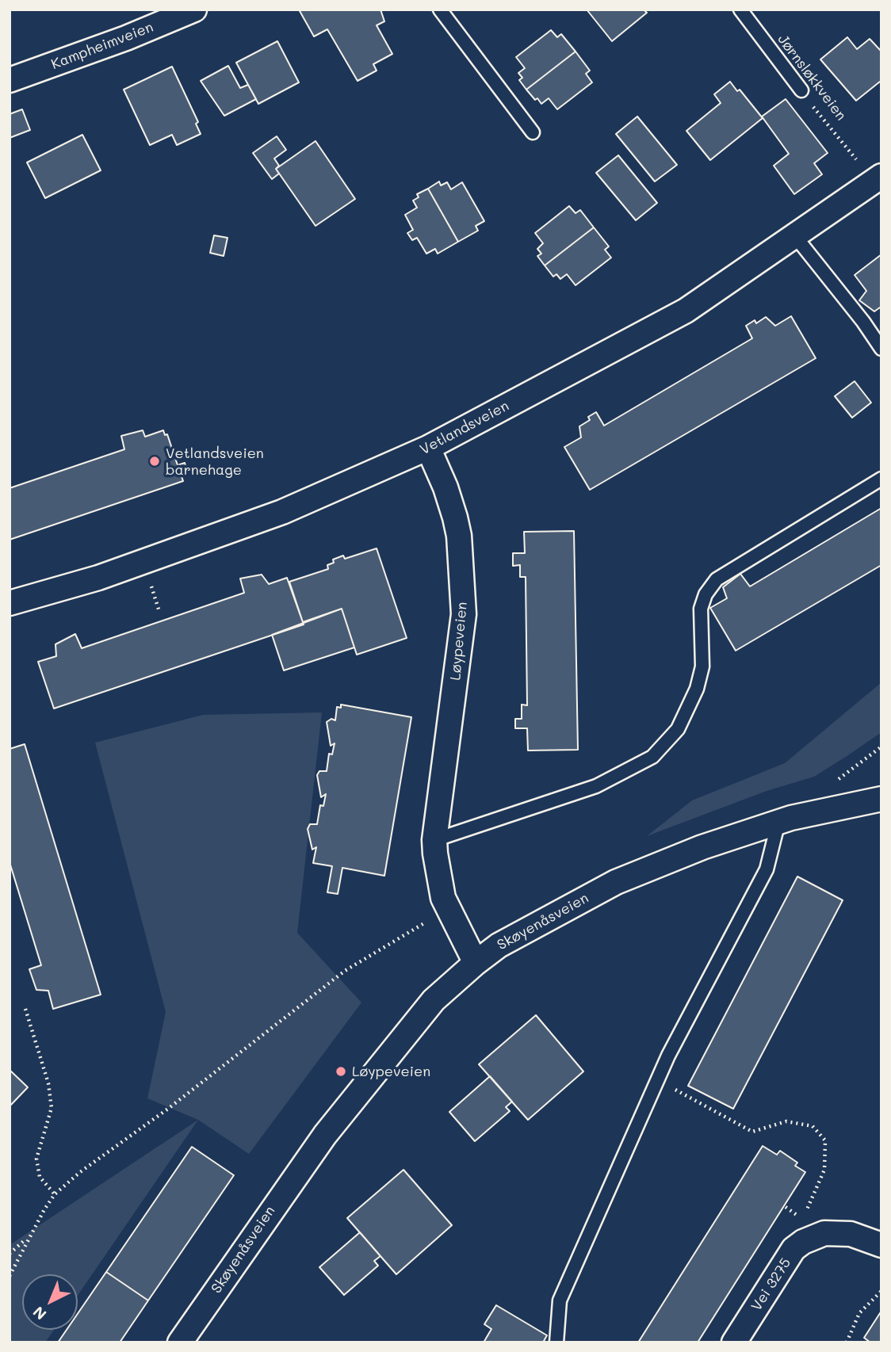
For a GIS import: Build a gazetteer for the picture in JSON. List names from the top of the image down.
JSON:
{
  "streets": {
    "street": [
      "Kampheimveien",
      "Vetlandsveien",
      "Løypeveien",
      "Skøyenåsveien",
      "Vei 3275"
    ],
    "lane": ["Jørnsløkkveien"]
  },
  "crossings": [
    ["Vetlandsveien", "Løypeveien"],
    ["Løypeveien", "Skøyenåsveien"]
  ],
  "places": ["Vetlandsveien barnehage", "Løypeveien"],
  "north": "bottom left"
}
